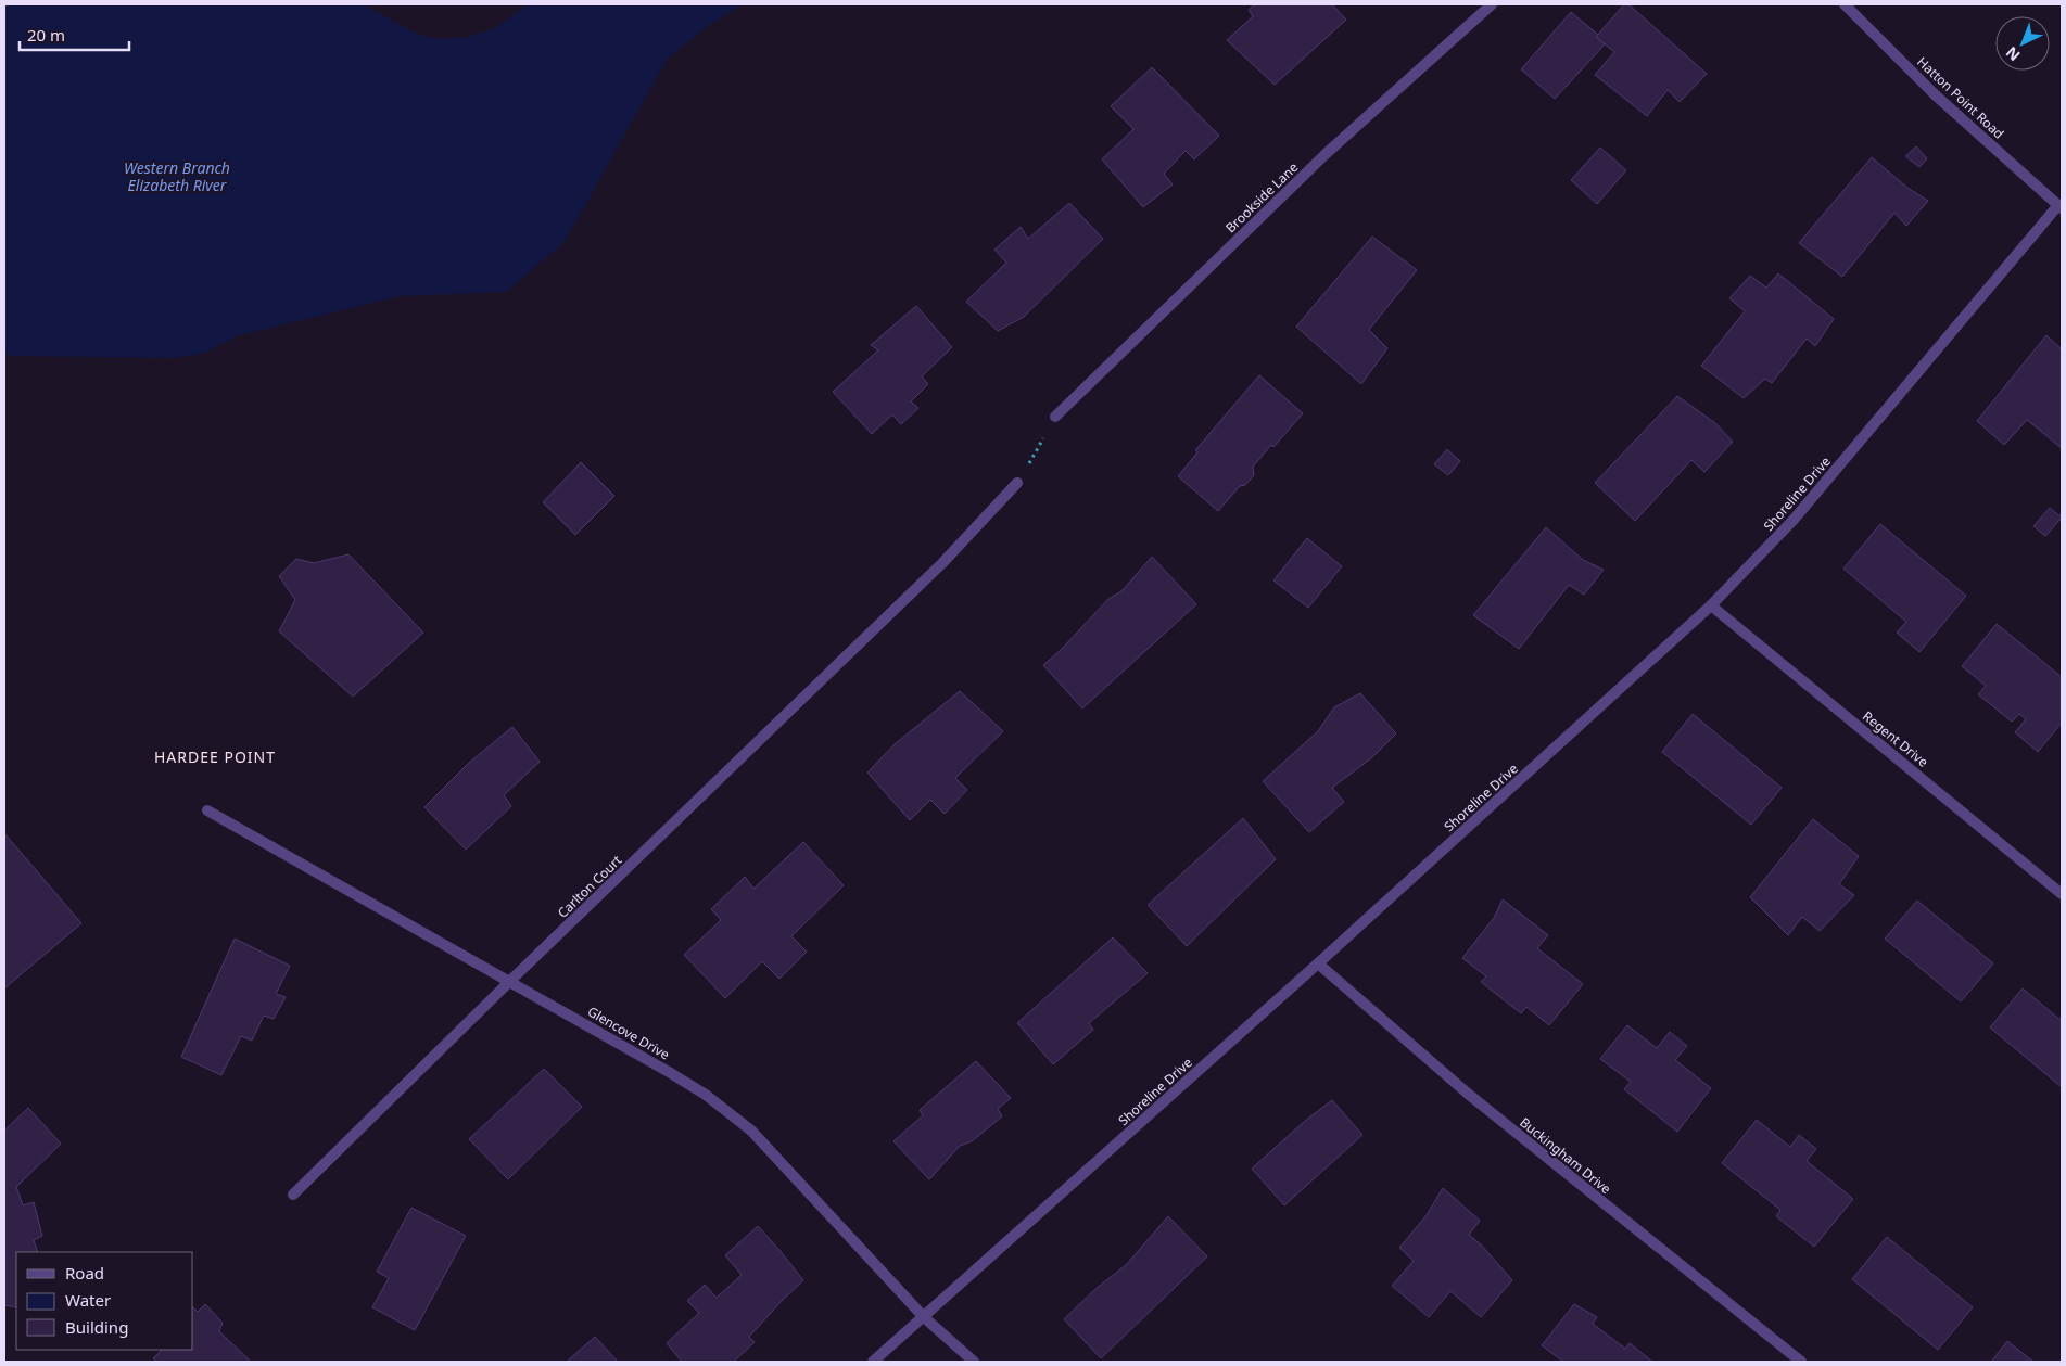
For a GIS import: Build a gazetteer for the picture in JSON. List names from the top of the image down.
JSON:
{
  "streets": {
    "street": [
      "Hatton Point Road",
      "Brookside Lane",
      "Shoreline Drive",
      "Regent Drive",
      "Carlton Court",
      "Glencove Drive",
      "Buckingham Drive"
    ]
  },
  "crossings": [
    ["Hatton Point Road", "Shoreline Drive"],
    ["Shoreline Drive", "Regent Drive"],
    ["Shoreline Drive", "Glencove Drive"],
    ["Shoreline Drive", "Buckingham Drive"],
    ["Carlton Court", "Glencove Drive"]
  ],
  "districts": ["HARDEE POINT"],
  "water": ["Western Branch Elizabeth River"],
  "legend": ["Road", "Water", "Building"],
  "scale_bar": "20 m",
  "north": "bottom left"
}
